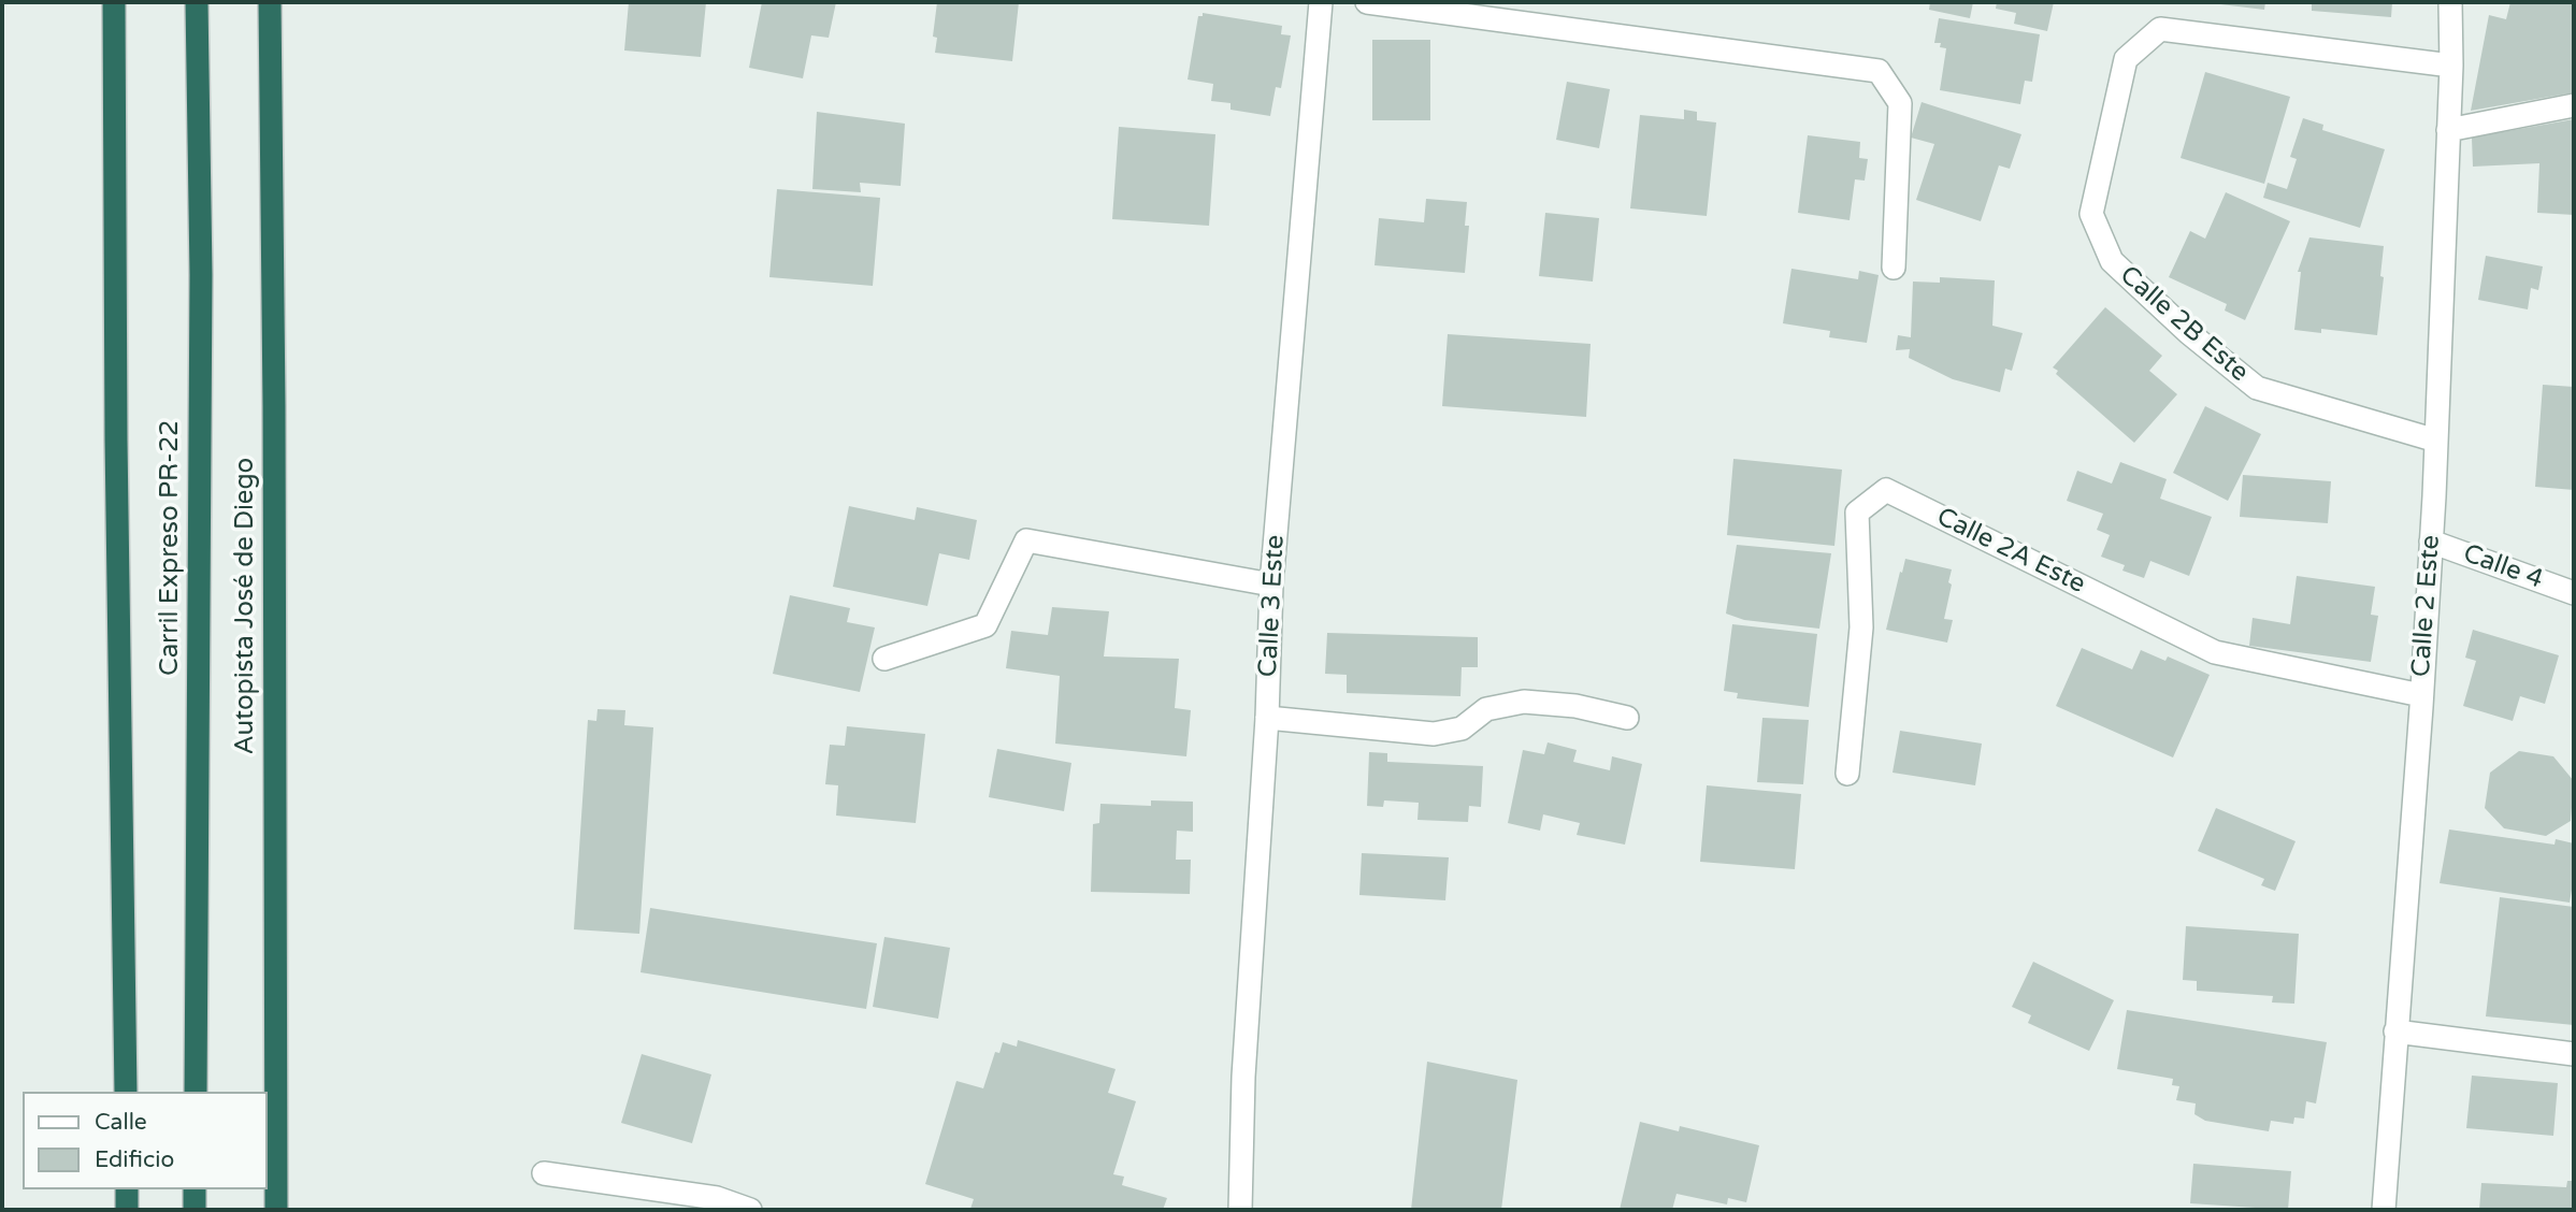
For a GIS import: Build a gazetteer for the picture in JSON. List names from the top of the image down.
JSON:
{
  "streets": {
    "highway": ["Carril Expreso PR-22", "Autopista José de Diego"],
    "street": [
      "Calle 2B Este",
      "Calle 2A Este",
      "Calle 4",
      "Calle 3 Este",
      "Calle 2 Este"
    ]
  },
  "crossings": [
    ["Calle 2B Este", "Calle 2 Este"],
    ["Calle 2A Este", "Calle 2 Este"],
    ["Calle 4", "Calle 2 Este"]
  ],
  "legend": ["Calle", "Edificio"]
}
